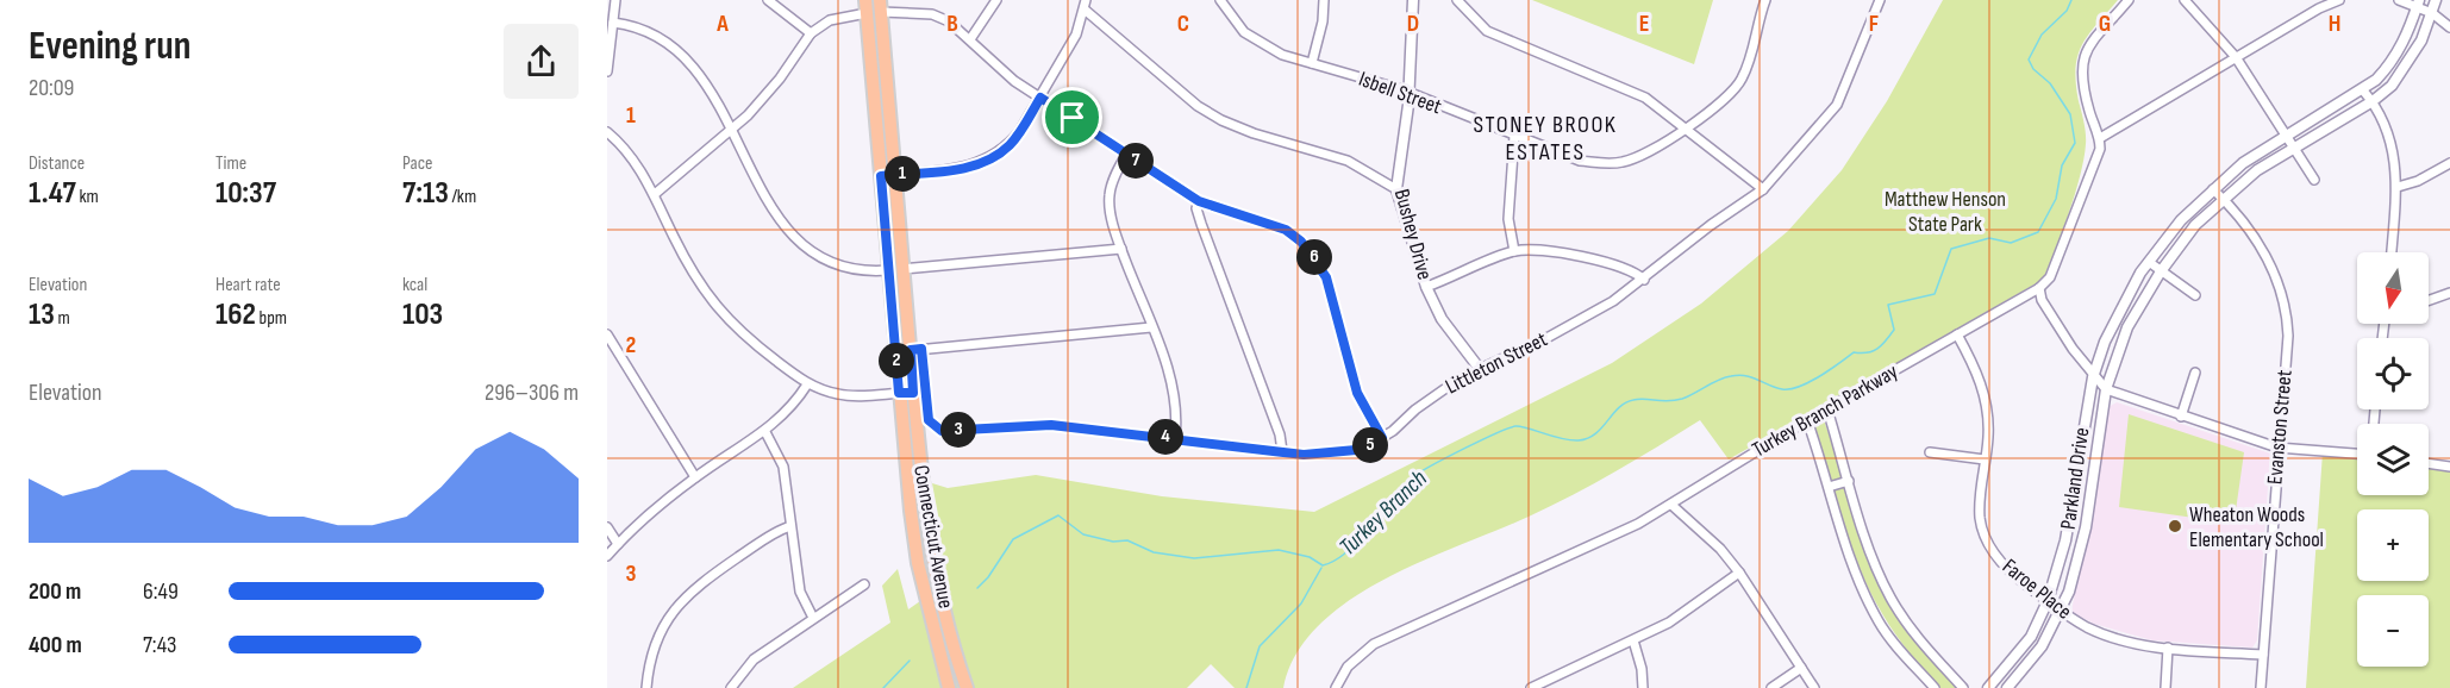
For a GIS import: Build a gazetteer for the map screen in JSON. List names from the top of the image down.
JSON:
{
  "streets": {
    "main road": ["Connecticut Avenue"],
    "street": [
      "Isbell Street",
      "Bushey Drive",
      "Littleton Street",
      "Turkey Branch Parkway",
      "Evanston Street",
      "Parkland Drive",
      "Faroe Place"
    ]
  },
  "crossings": [
    ["Isbell Street", "Bushey Drive"],
    ["Bushey Drive", "Littleton Street"],
    ["Littleton Street", "Connecticut Avenue"],
    ["Turkey Branch Parkway", "Faroe Place"],
    ["Evanston Street", "Parkland Drive"],
    ["Evanston Street", "Faroe Place"],
    ["Parkland Drive", "Faroe Place"]
  ],
  "districts": ["STONEY BROOK ESTATES"],
  "water": ["Turkey Branch"],
  "parks": ["Matthew Henson State Park"],
  "places": ["Wheaton Woods Elementary School"],
  "north": "bottom",
  "page": {
    "heading": ["Evening run", "20:09"],
    "stats": [
      ["Distance", "1.47 km"],
      ["Time", "10:37"],
      ["Pace", "7:13 /km"],
      ["Elevation", "13 m"],
      ["Heart rate", "162 bpm"],
      ["kcal", "103"]
    ],
    "pins": [
      "7",
      "1",
      "6",
      "2",
      "3",
      "4",
      "5"
    ],
    "map_buttons": ["+", "−"],
    "chart": ["Elevation", "296–306 m"],
    "list": [
      {
        "name": "200 m",
        "note": "6:49"
      },
      {
        "name": "400 m",
        "note": "7:43"
      }
    ]
  },
  "grid": {
    "columns": [
      "A",
      "B",
      "C",
      "D",
      "E",
      "F",
      "G",
      "H"
    ],
    "rows": ["1", "2", "3"]
  }
}
